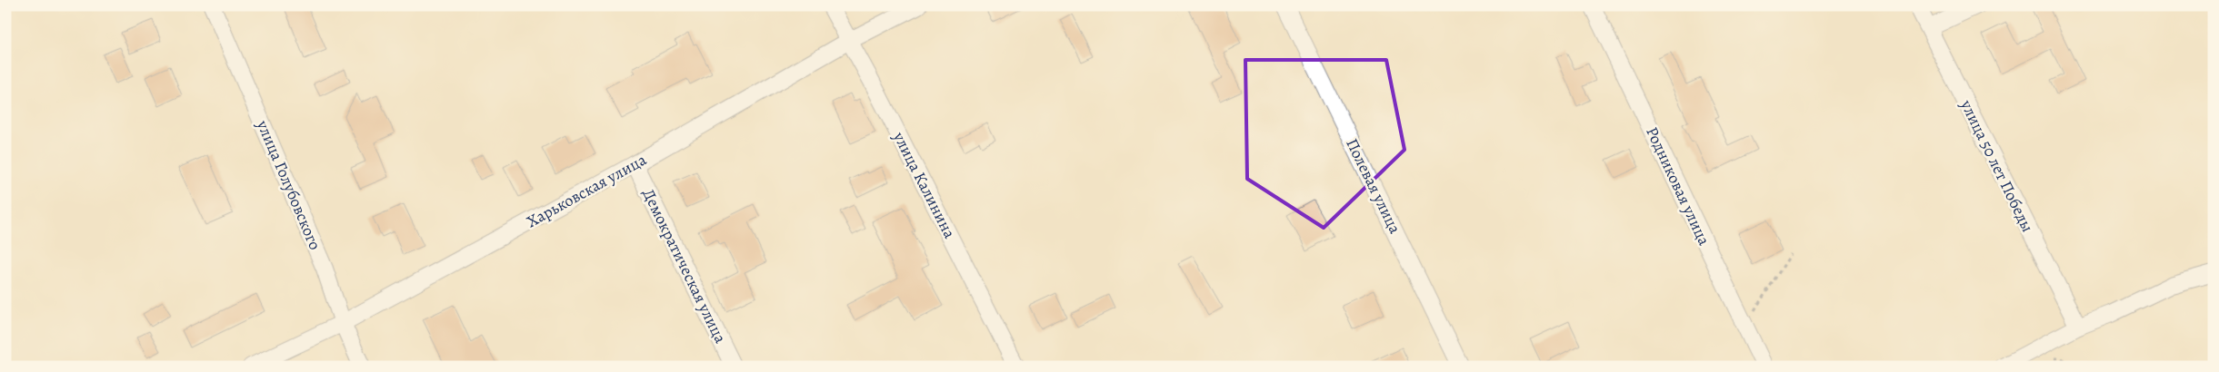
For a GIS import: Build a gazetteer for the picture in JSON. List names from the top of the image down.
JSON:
{
  "streets": {
    "street": [
      "улица 50 лет Победы",
      "улица Голубовского",
      "улица Калинина",
      "Полевая улица",
      "Родниковая улица",
      "Харьковская улица",
      "Демократическая улица"
    ]
  },
  "crossings": [
    ["улица Голубовского", "Харьковская улица"],
    ["улица Калинина", "Харьковская улица"],
    ["Харьковская улица", "Демократическая улица"]
  ]
}
